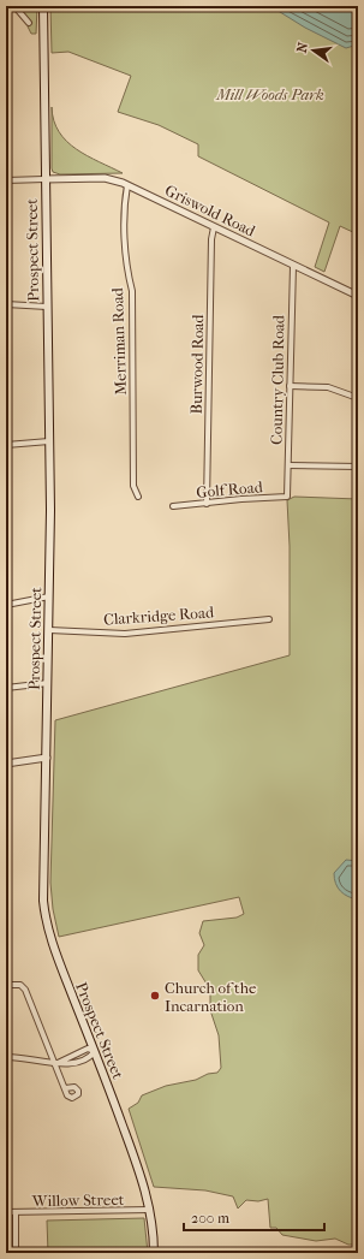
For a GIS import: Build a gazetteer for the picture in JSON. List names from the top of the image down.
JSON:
{
  "streets": {
    "main road": ["Prospect Street"],
    "street": [
      "Griswold Road",
      "Merriman Road",
      "Burwood Road",
      "Country Club Road",
      "Golf Road",
      "Clarkridge Road",
      "Willow Street"
    ]
  },
  "crossings": [
    ["Griswold Road", "Prospect Street"],
    ["Griswold Road", "Merriman Road"],
    ["Griswold Road", "Burwood Road"],
    ["Griswold Road", "Country Club Road"],
    ["Prospect Street", "Clarkridge Road"],
    ["Prospect Street", "Willow Street"],
    ["Burwood Road", "Golf Road"],
    ["Country Club Road", "Golf Road"]
  ],
  "parks": ["Mill Woods Park"],
  "places": ["Church of the Incarnation"],
  "scale_bar": "200 m",
  "north": "left"
}
